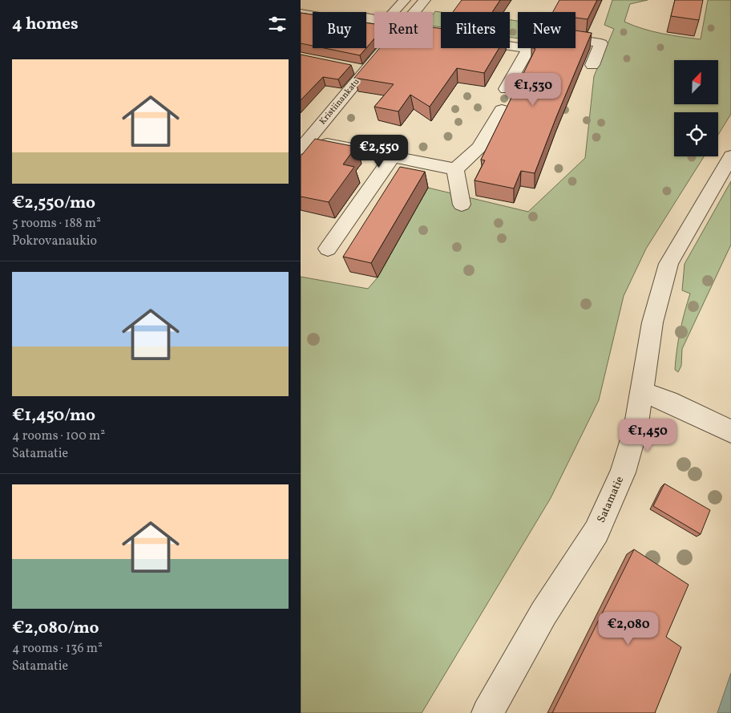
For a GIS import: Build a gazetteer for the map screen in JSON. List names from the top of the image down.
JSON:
{
  "streets": {
    "street": ["Kristiinankatu", "Satamatie"]
  },
  "north": "top right",
  "page": {
    "heading": "4 homes",
    "chip": [
      "Buy",
      "Rent",
      "Filters",
      "New"
    ],
    "list": [
      {
        "name": "€2,550/mo",
        "note": "5 rooms · 188 m² · Pokrovanaukio"
      },
      {
        "name": "€1,450/mo",
        "note": "4 rooms · 100 m² · Satamatie"
      },
      {
        "name": "€2,080/mo",
        "note": "4 rooms · 136 m² · Satamatie"
      }
    ],
    "price": [
      "€1,530",
      "€2,550",
      "€1,450",
      "€2,080"
    ]
  }
}
